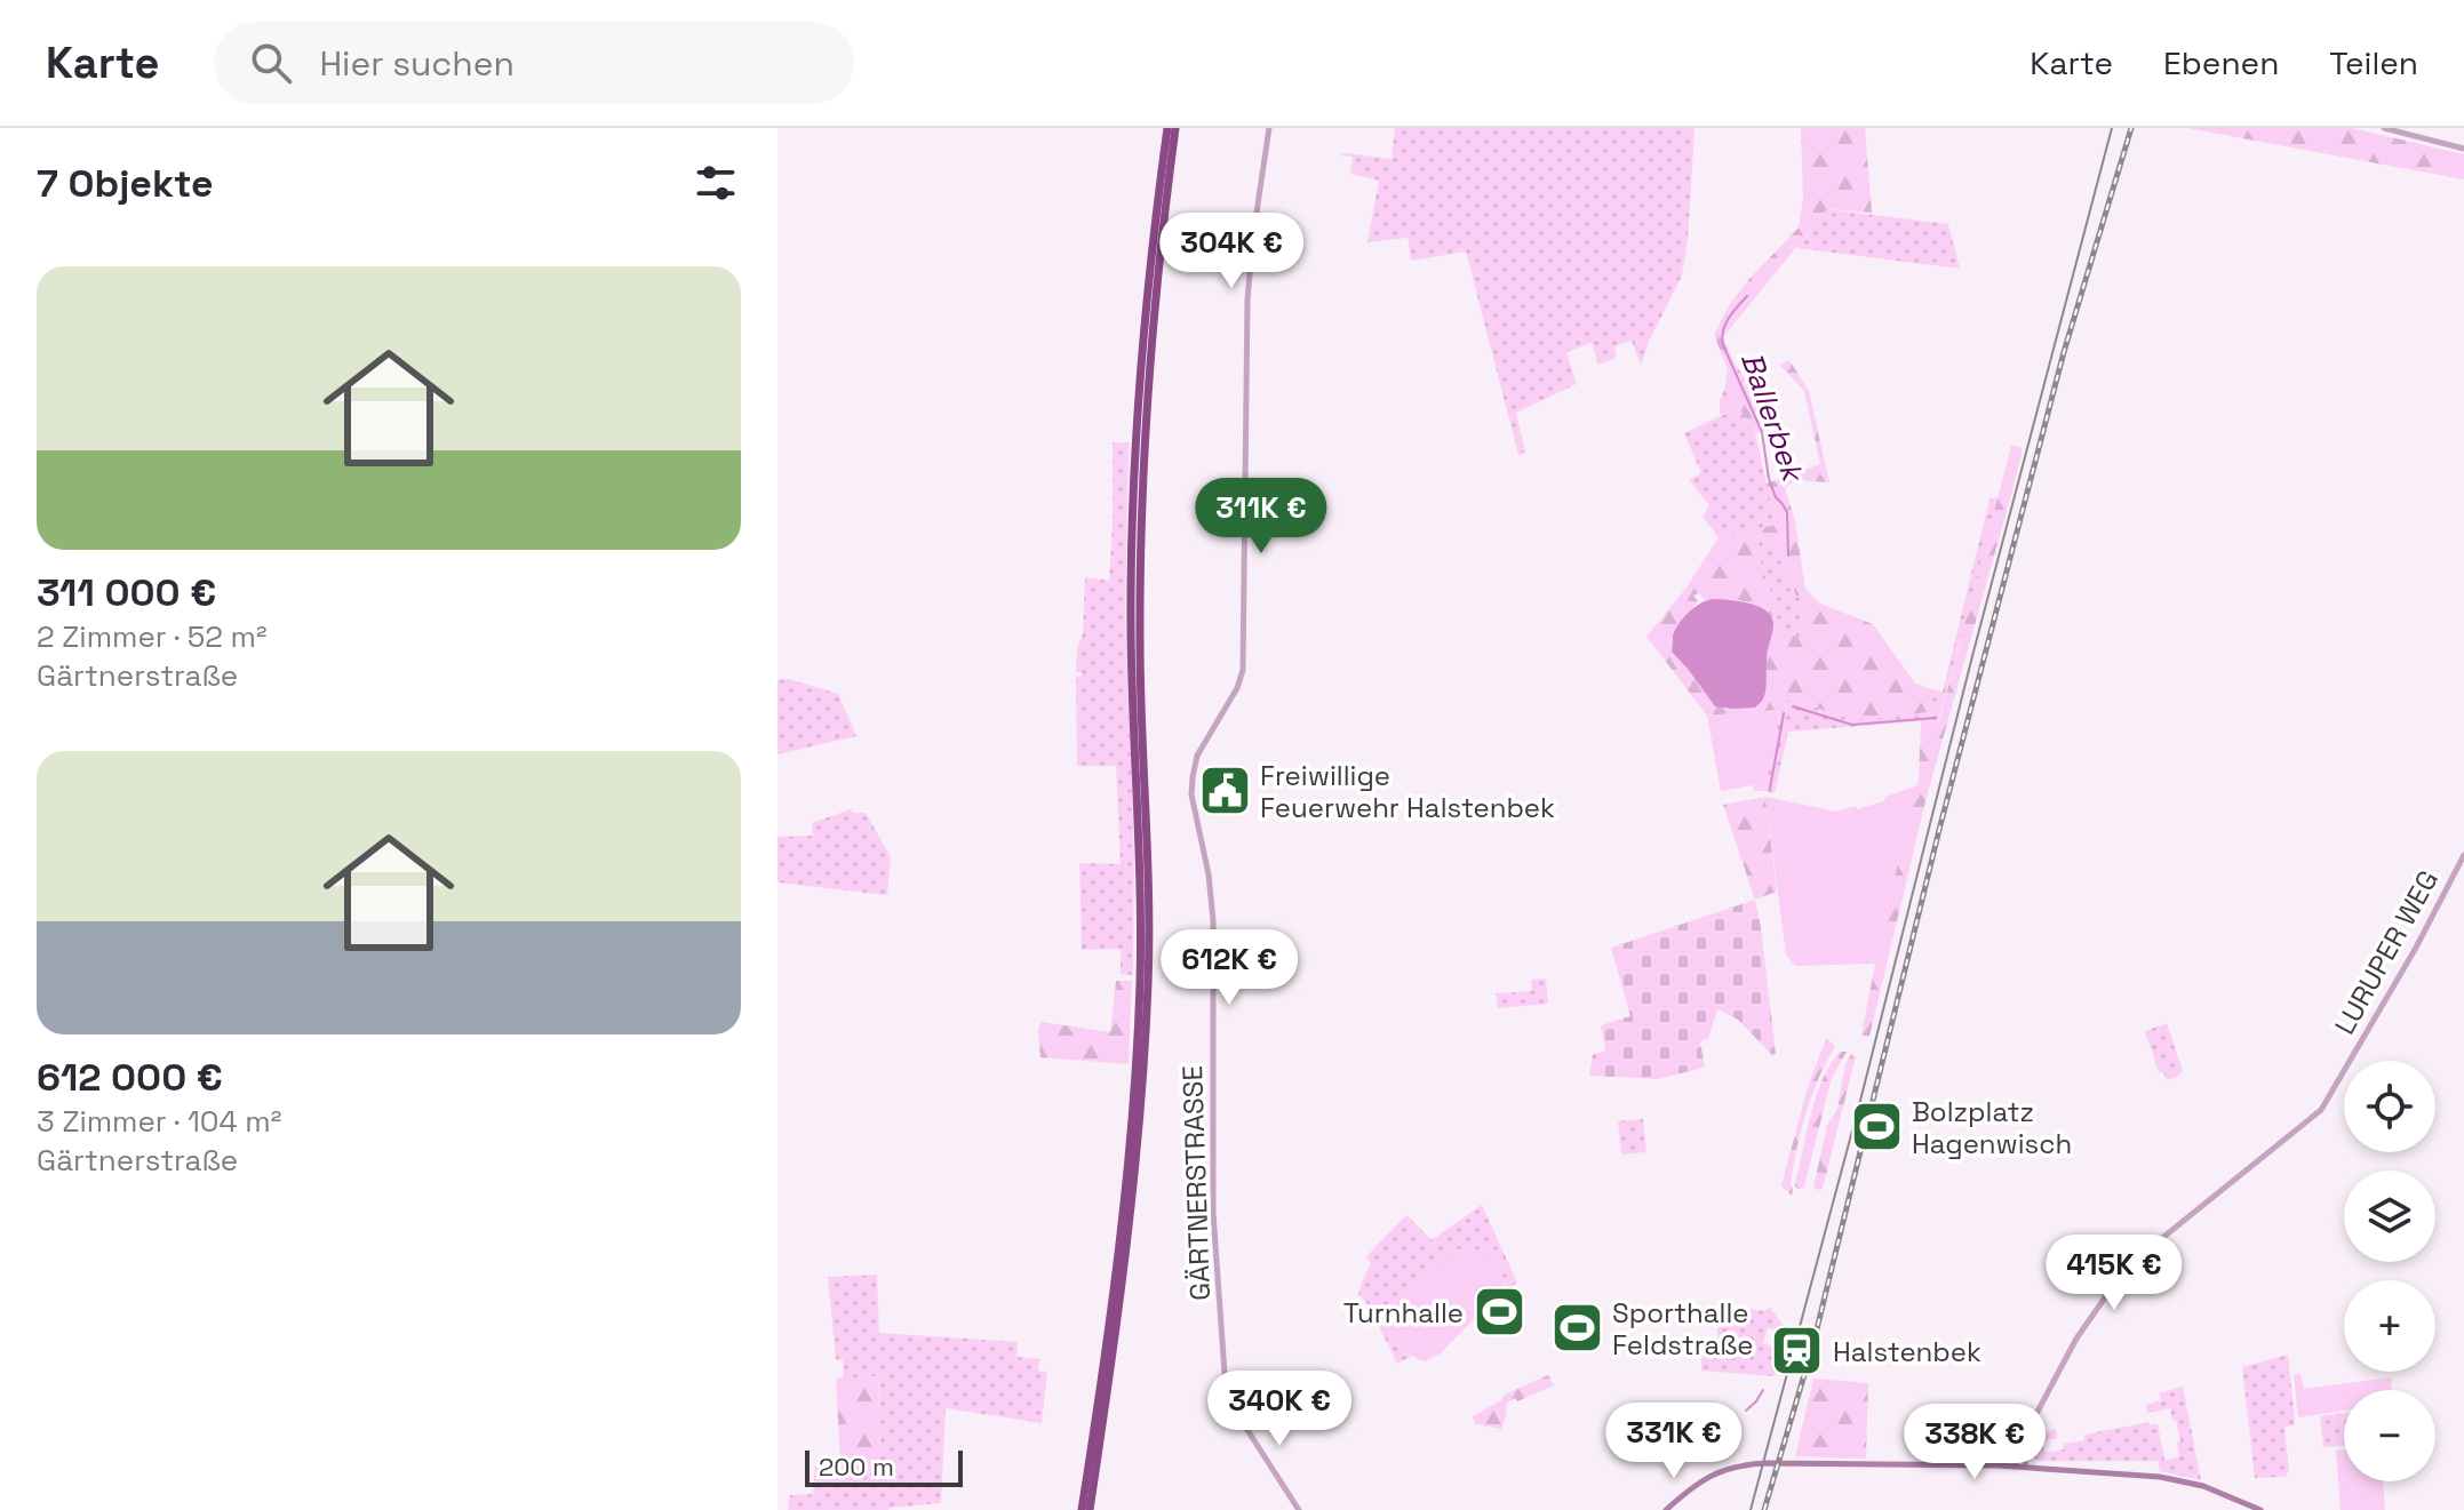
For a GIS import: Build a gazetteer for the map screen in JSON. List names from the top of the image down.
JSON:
{
  "streets": {
    "street": ["LURUPER WEG", "GÄRTNERSTRASSE"]
  },
  "water": ["Ballerbek"],
  "places": {
    "public building": ["Freiwillige Feuerwehr Halstenbek"],
    "sports": ["Bolzplatz Hagenwisch", "Turnhalle", "Sporthalle Feldstraße"],
    "station": ["Halstenbek"]
  },
  "scale_bar": "200 m",
  "page": {
    "header": "Karte",
    "search": "Hier suchen",
    "nav": ["Karte", "Ebenen", "Teilen"],
    "heading": "7 Objekte",
    "price": [
      "304K €",
      "311K €",
      "612K €",
      "415K €",
      "340K €",
      "331K €",
      "338K €"
    ],
    "list": [
      {
        "name": "311 000 €",
        "note": "2 Zimmer · 52 m² · Gärtnerstraße"
      },
      {
        "name": "612 000 €",
        "note": "3 Zimmer · 104 m² · Gärtnerstraße"
      }
    ],
    "map_buttons": ["+", "−"],
    "scale": "200 m"
  }
}
